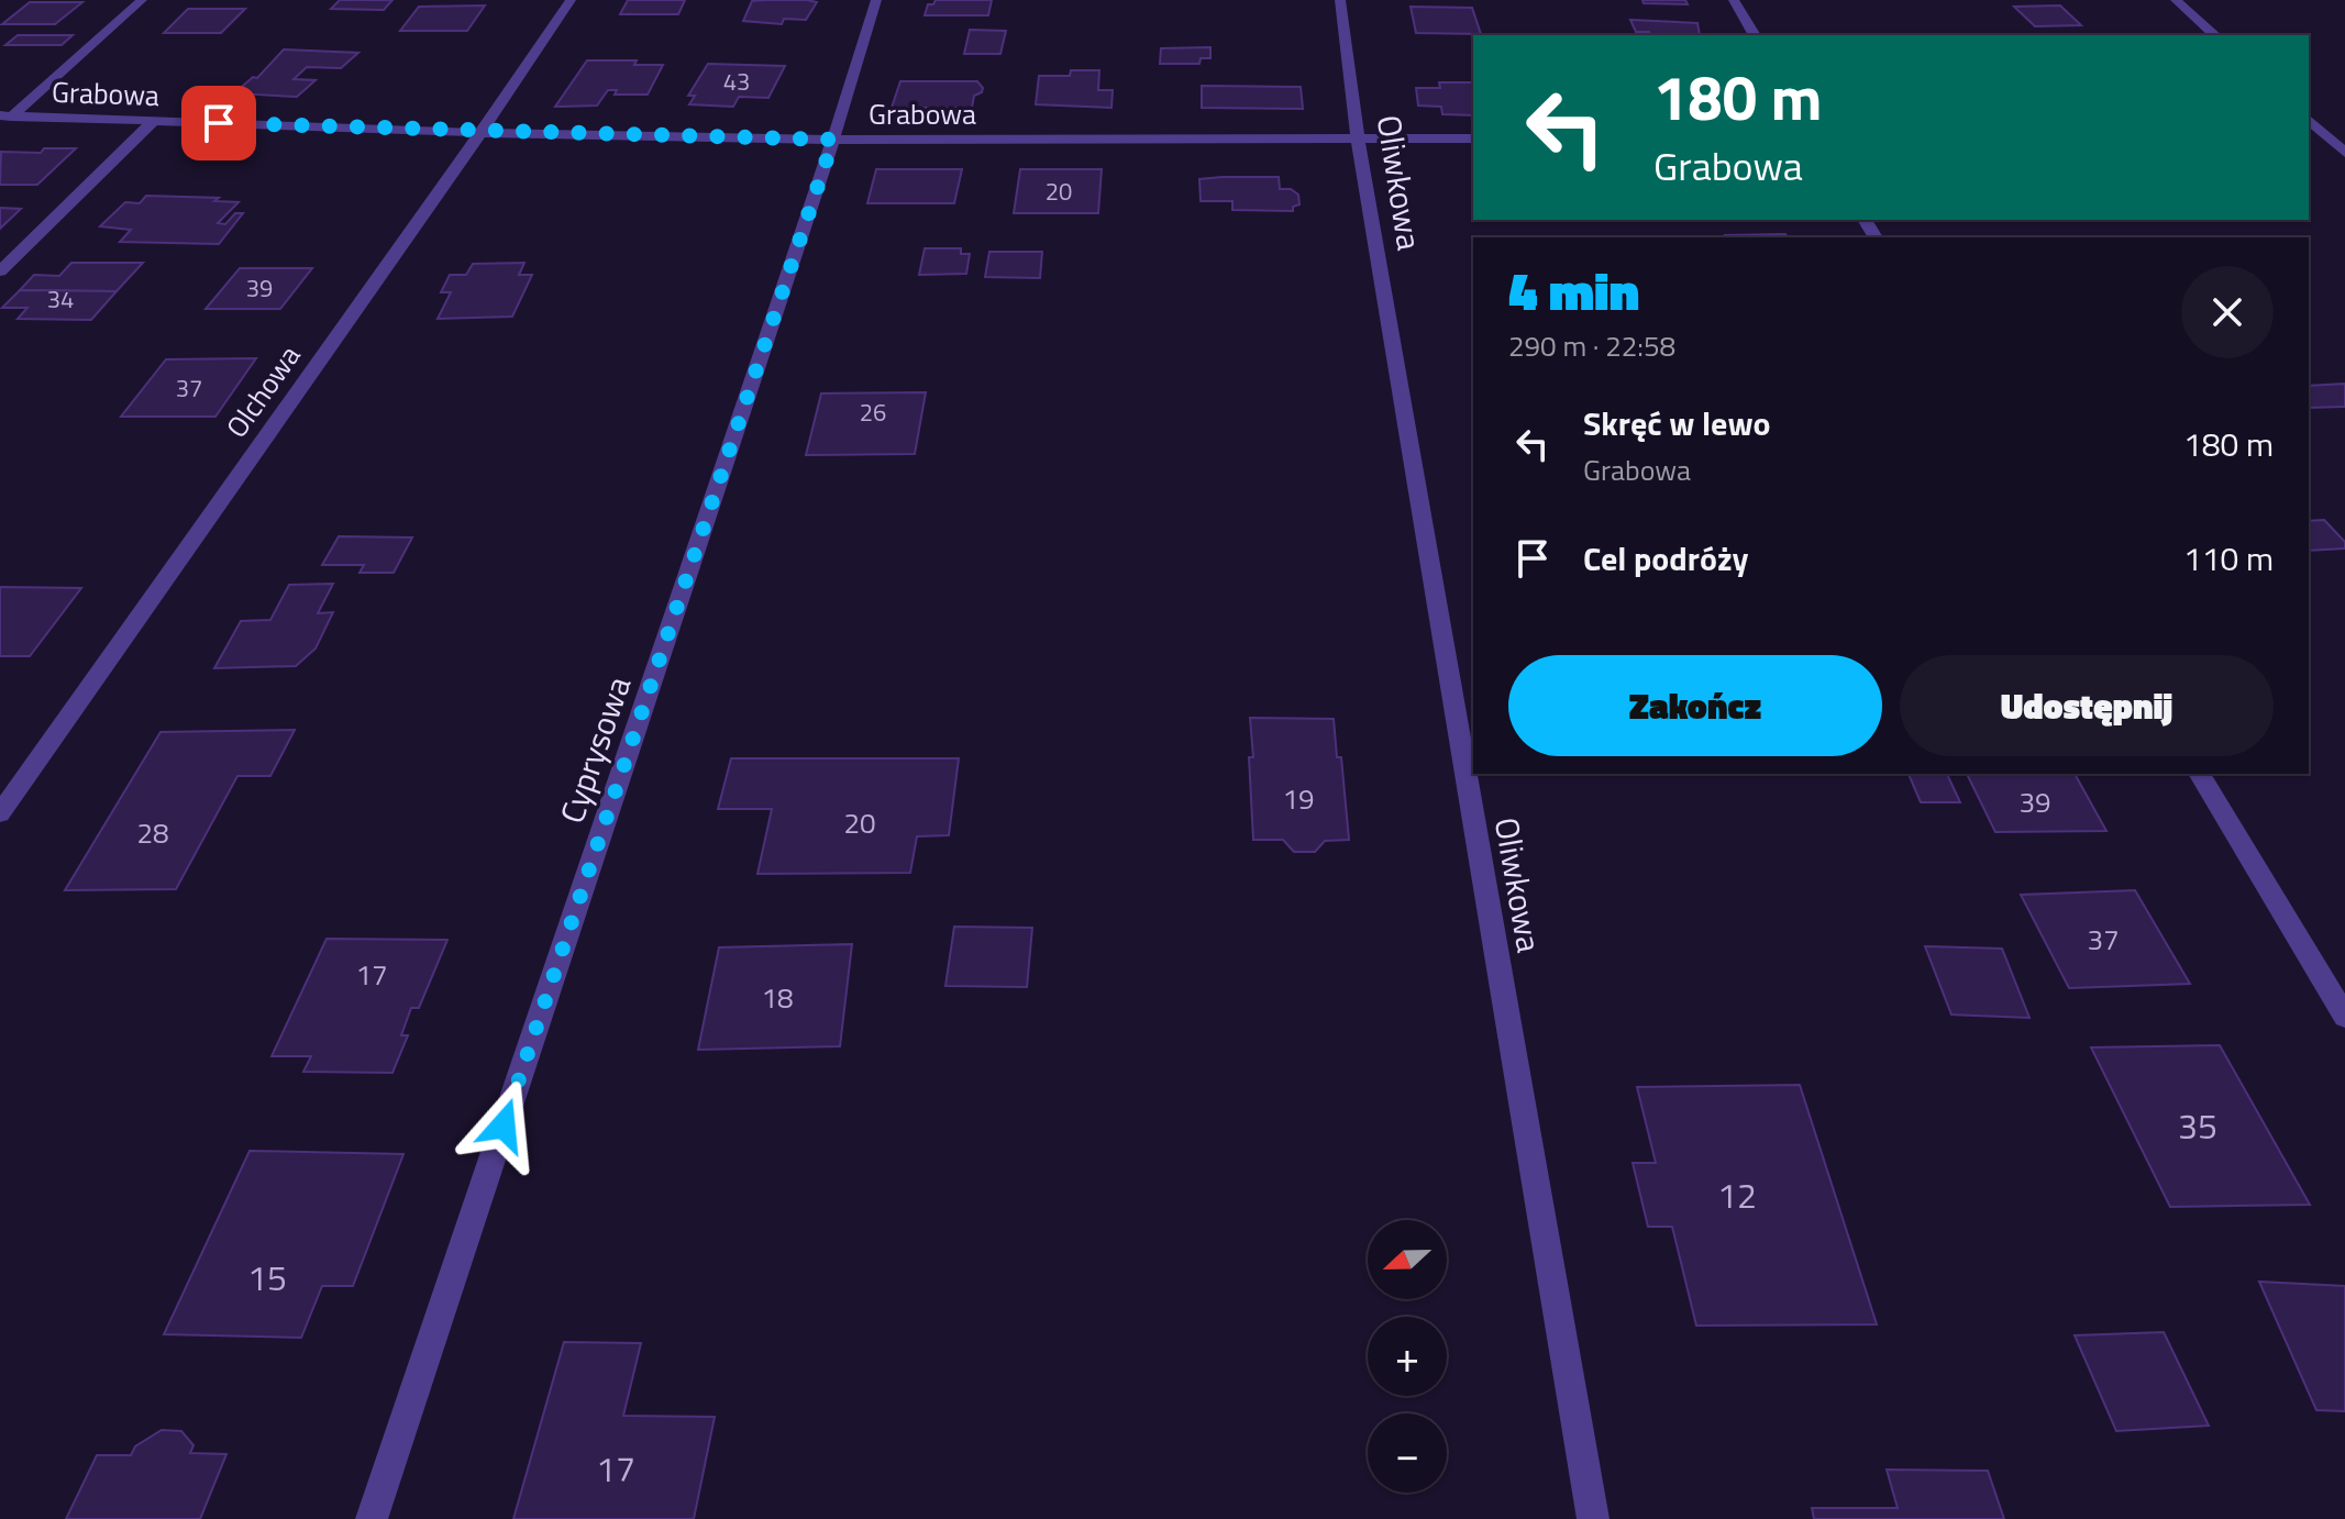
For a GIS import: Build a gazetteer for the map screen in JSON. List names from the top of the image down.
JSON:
{
  "streets": {
    "street": [
      "Grabowa",
      "Oliwkowa",
      "Olchowa",
      "Cyprysowa"
    ]
  },
  "crossings": [
    ["Grabowa", "Oliwkowa"],
    ["Grabowa", "Olchowa"],
    ["Grabowa", "Cyprysowa"]
  ],
  "house_numbers": [
    "43",
    "20",
    "39",
    "34",
    "37",
    "26",
    "19",
    "39",
    "20",
    "28",
    "37",
    "17",
    "18",
    "35",
    "12",
    "15",
    "17"
  ],
  "north": "left",
  "page": {
    "turn": ["180 m", "Grabowa"],
    "heading": ["4 min", "290 m · 22:58"],
    "list": [
      {
        "name": "Skręć w lewo",
        "note": "Grabowa",
        "value": "180 m"
      },
      {
        "name": "Cel podróży",
        "value": "110 m"
      }
    ],
    "buttons": ["Zakończ", "Udostępnij"],
    "map_buttons": ["+", "−"]
  }
}
